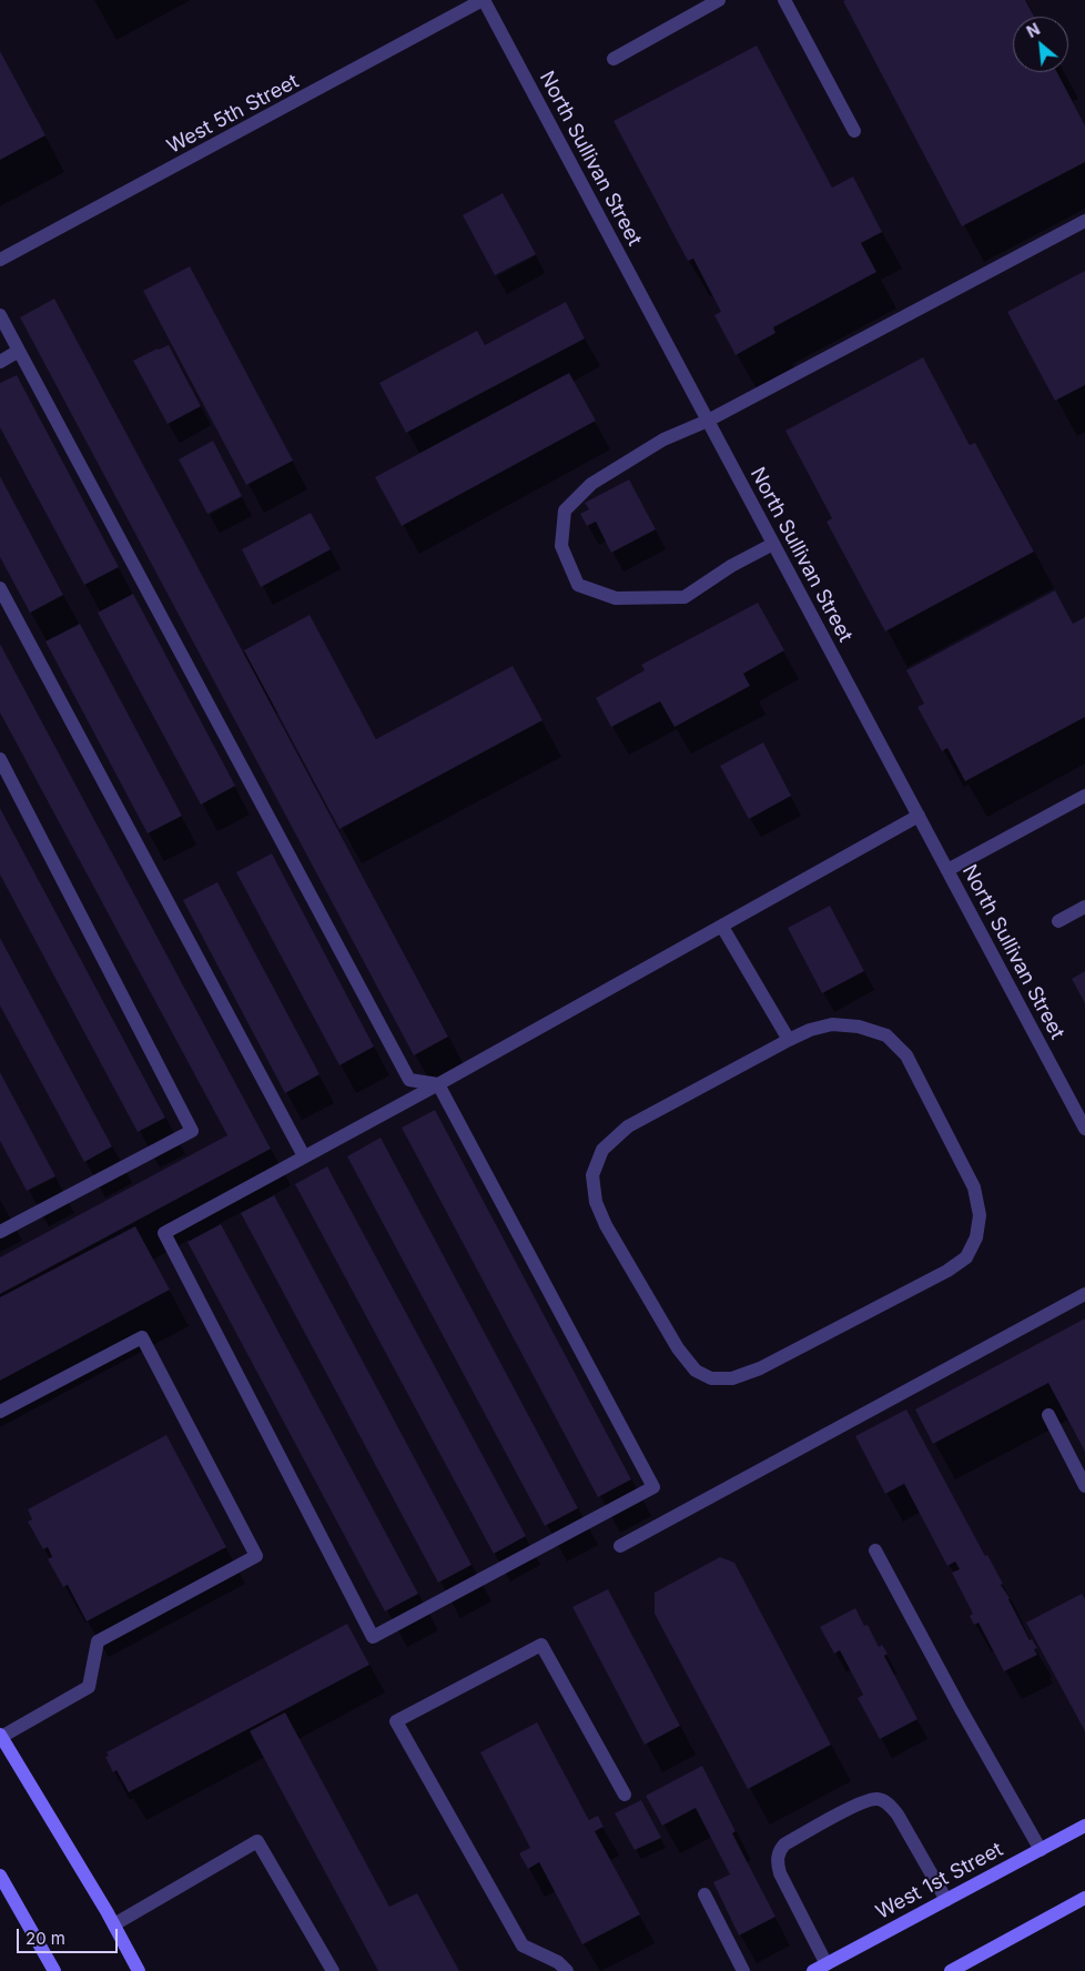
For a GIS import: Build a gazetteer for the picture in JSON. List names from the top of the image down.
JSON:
{
  "streets": {
    "main road": ["West 1st Street"],
    "street": ["West 5th Street", "North Sullivan Street"]
  },
  "crossings": [
    ["West 5th Street", "North Sullivan Street"]
  ],
  "scale_bar": "20 m",
  "north": "top left"
}
